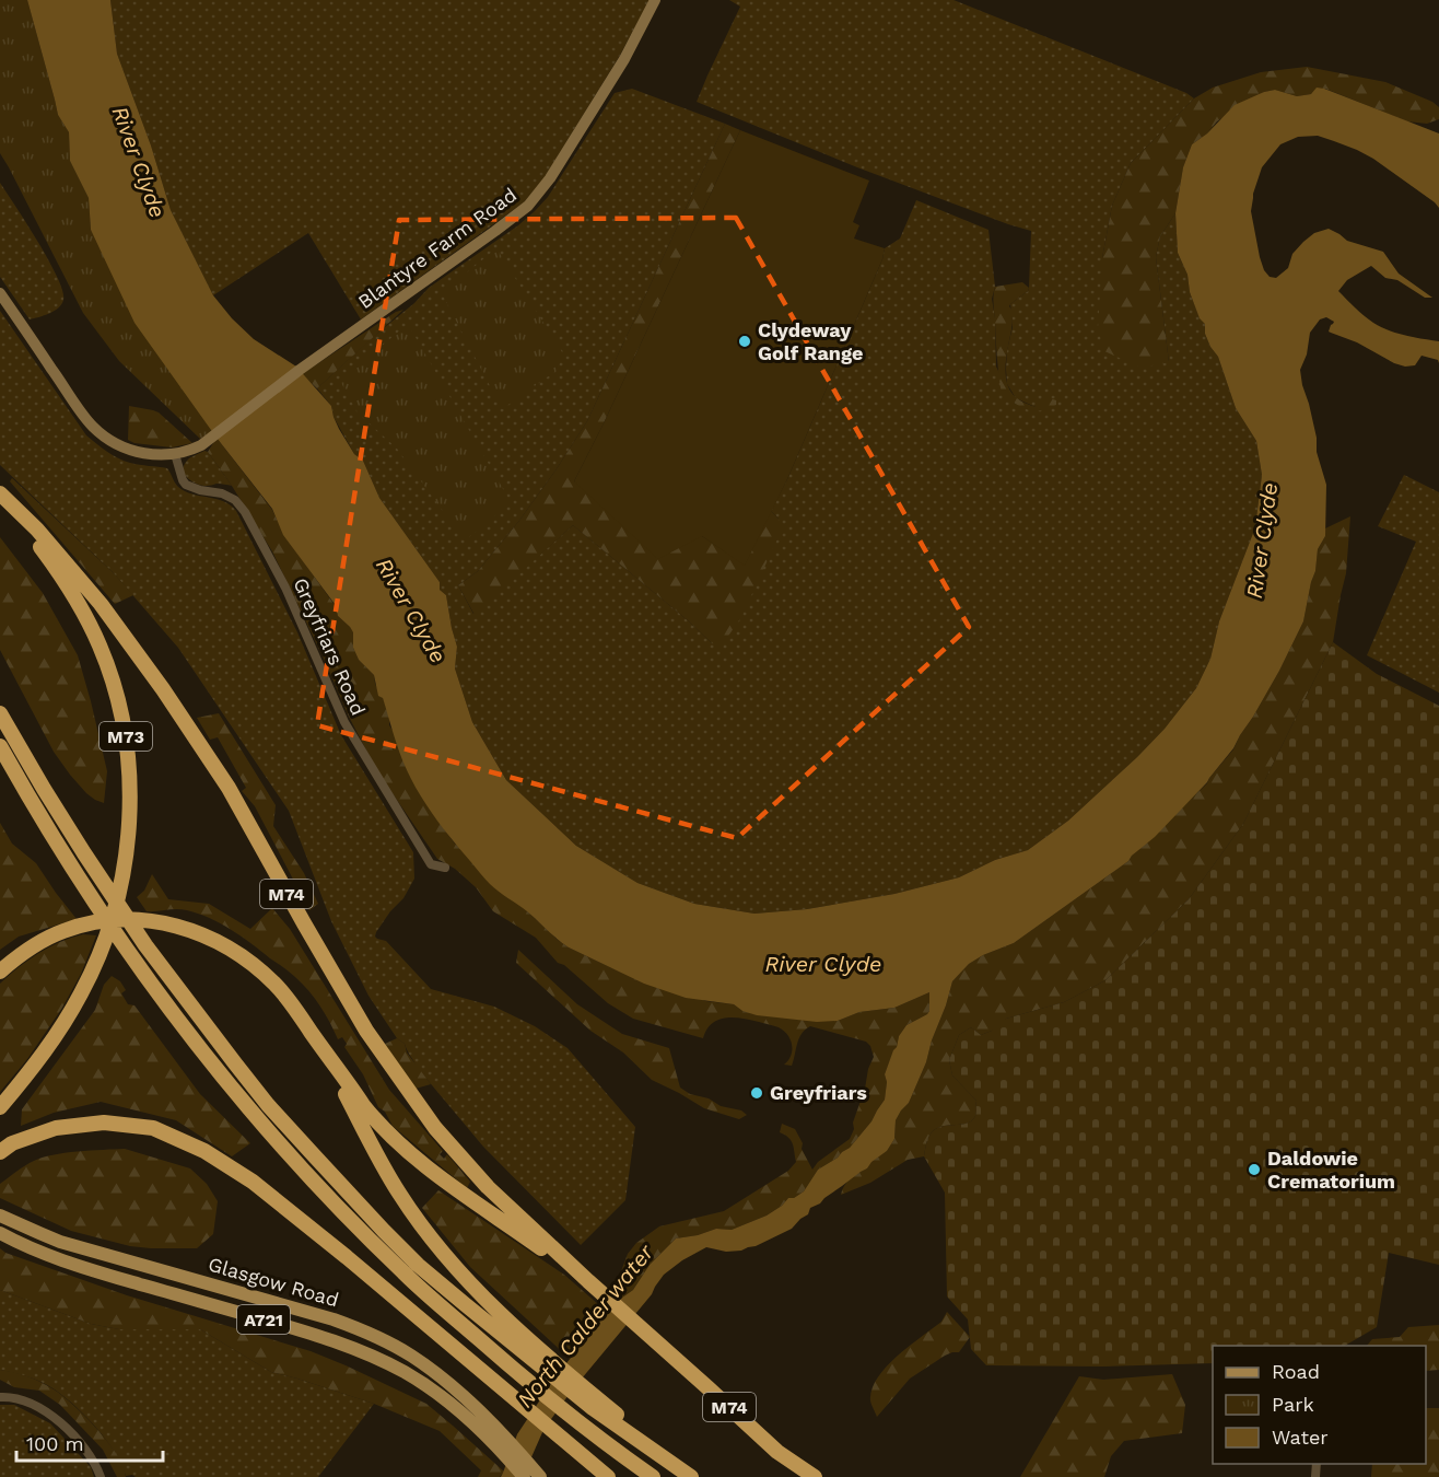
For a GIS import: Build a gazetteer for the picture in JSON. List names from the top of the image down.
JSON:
{
  "streets": {
    "highway": ["M73", "M74"],
    "main road": ["Blantyre Farm Road", "Glasgow Road", "A721"],
    "street": ["Greyfriars Road"]
  },
  "crossings": [
    ["Blantyre Farm Road", "Greyfriars Road"],
    ["Glasgow Road", "A721"]
  ],
  "water": ["River Clyde", "North Calder water"],
  "places": ["Clydeway Golf Range", "Greyfriars", "Daldowie Crematorium"],
  "legend": ["Road", "Park", "Water"],
  "scale_bar": "100 m"
}
